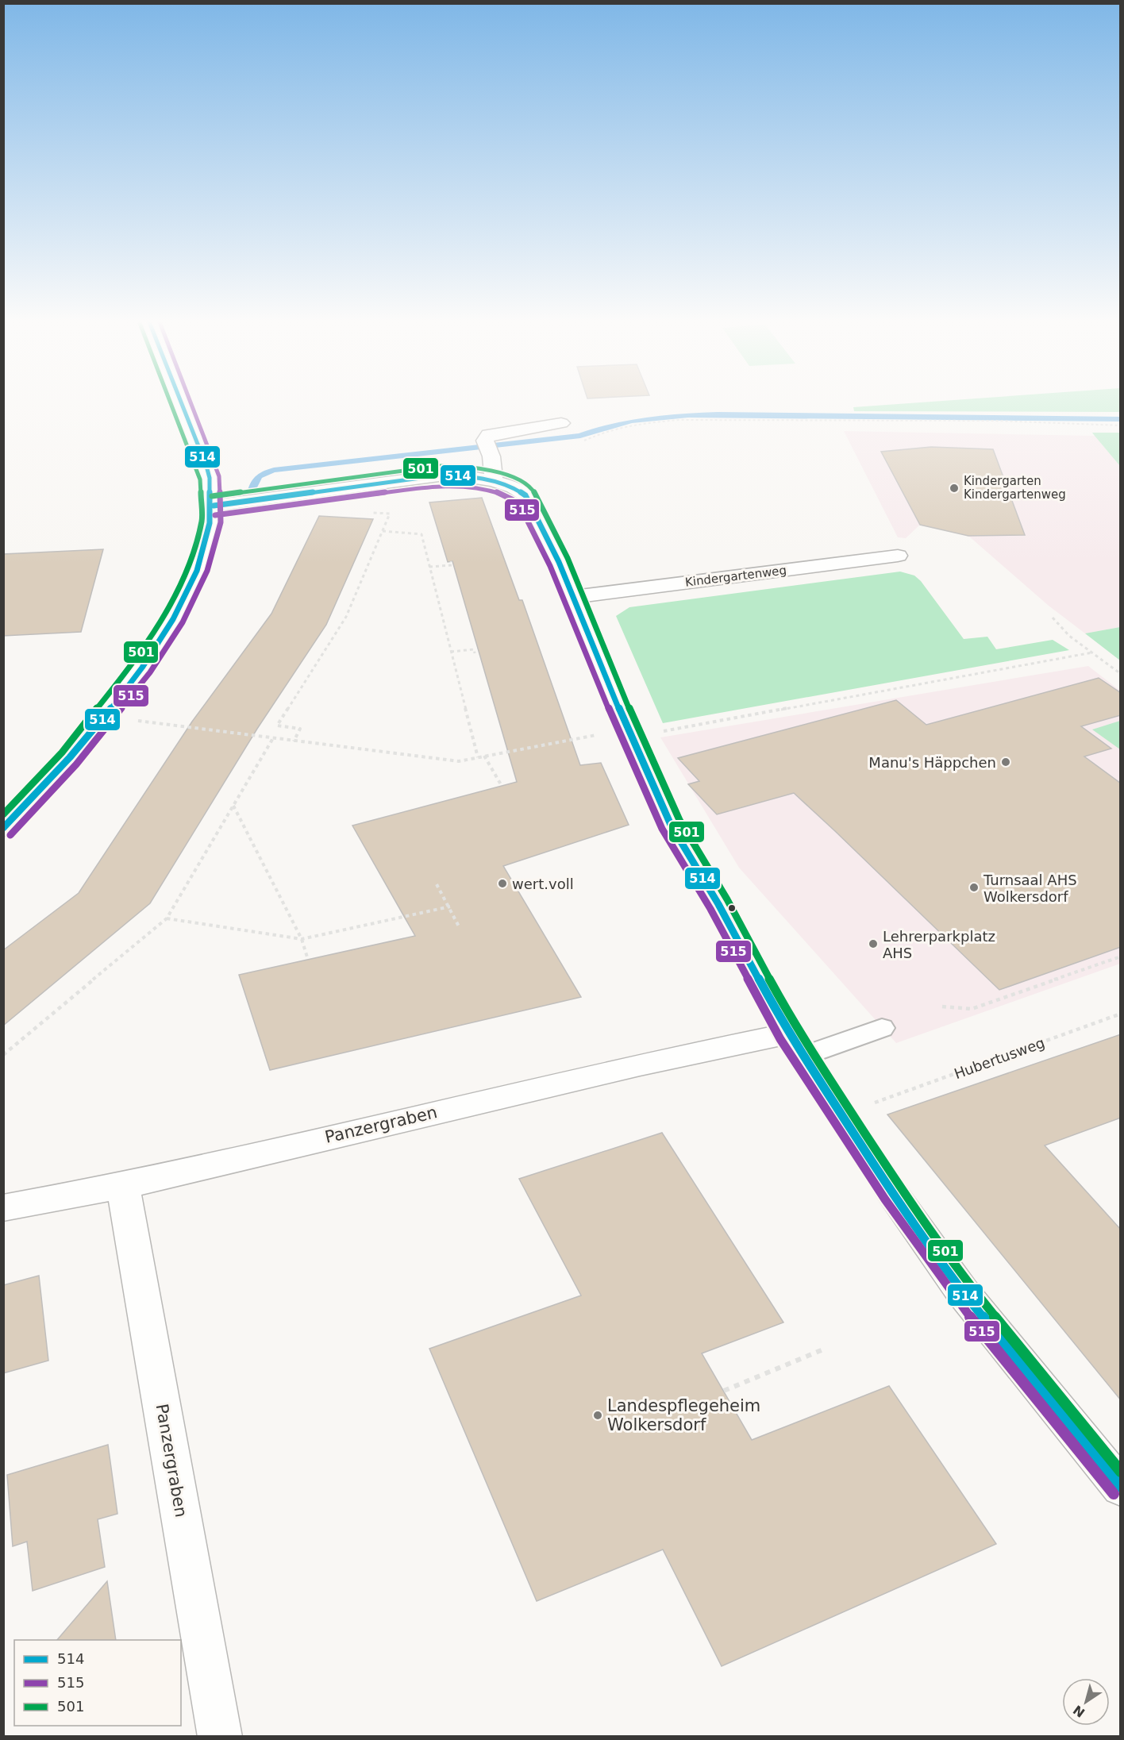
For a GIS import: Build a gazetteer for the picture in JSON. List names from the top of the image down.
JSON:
{
  "streets": {
    "street": ["Kindergartenweg", "Panzergraben"],
    "path": ["Hubertusweg"]
  },
  "places": [
    "Kindergarten Kindergartenweg",
    "Manu's Häppchen",
    "wert.voll",
    "Turnsaal AHS Wolkersdorf",
    "Lehrerparkplatz AHS",
    "Landespflegeheim Wolkersdorf"
  ],
  "lines": ["transit line 514", "transit line 515", "transit line 501"],
  "legend": ["514", "515", "501"],
  "north": "bottom left"
}
